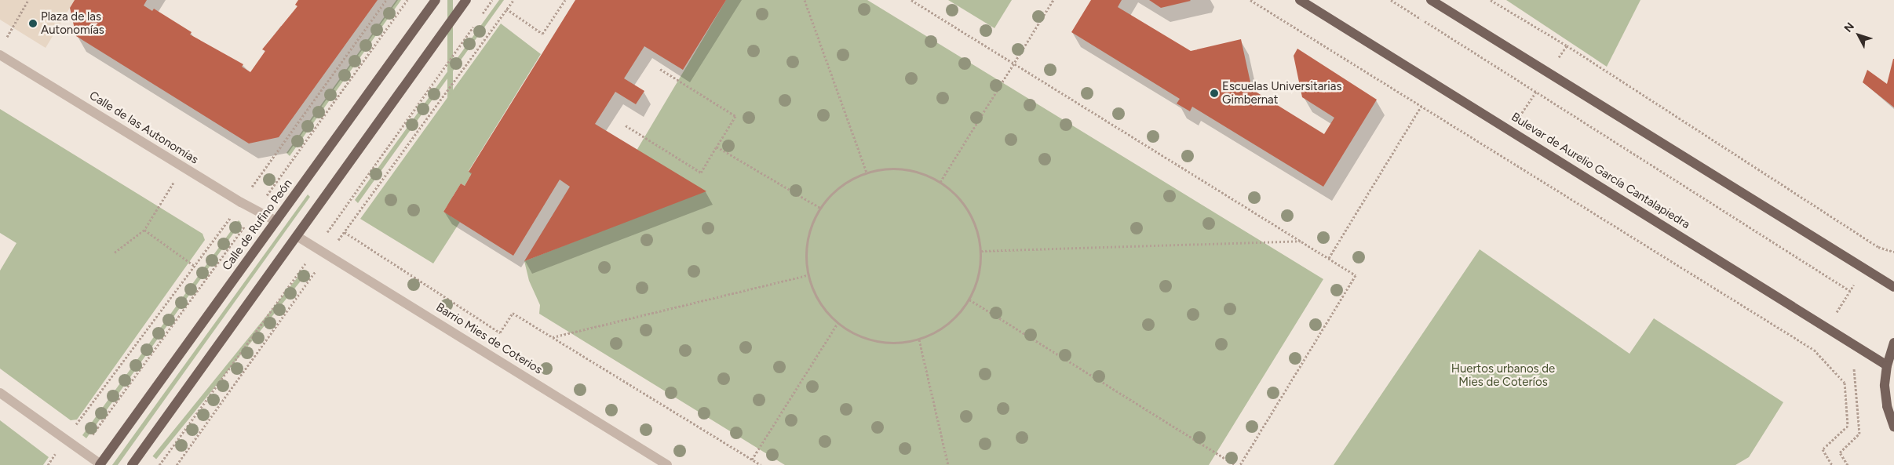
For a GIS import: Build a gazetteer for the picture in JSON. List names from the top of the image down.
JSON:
{
  "streets": {
    "main road": ["Bulevar de Aurelio García Cantalapiedra", "Calle de Rufino Peón"],
    "street": ["Calle de las Autonomías", "Barrio Mies de Coterios"]
  },
  "crossings": [
    ["Calle de las Autonomías", "Calle de Rufino Peón"]
  ],
  "parks": ["Huertos urbanos de Mies de Coteríos"],
  "places": ["Plaza de las Autonomías", "Escuelas Universitarias Gimbernat"],
  "north": "top left"
}
